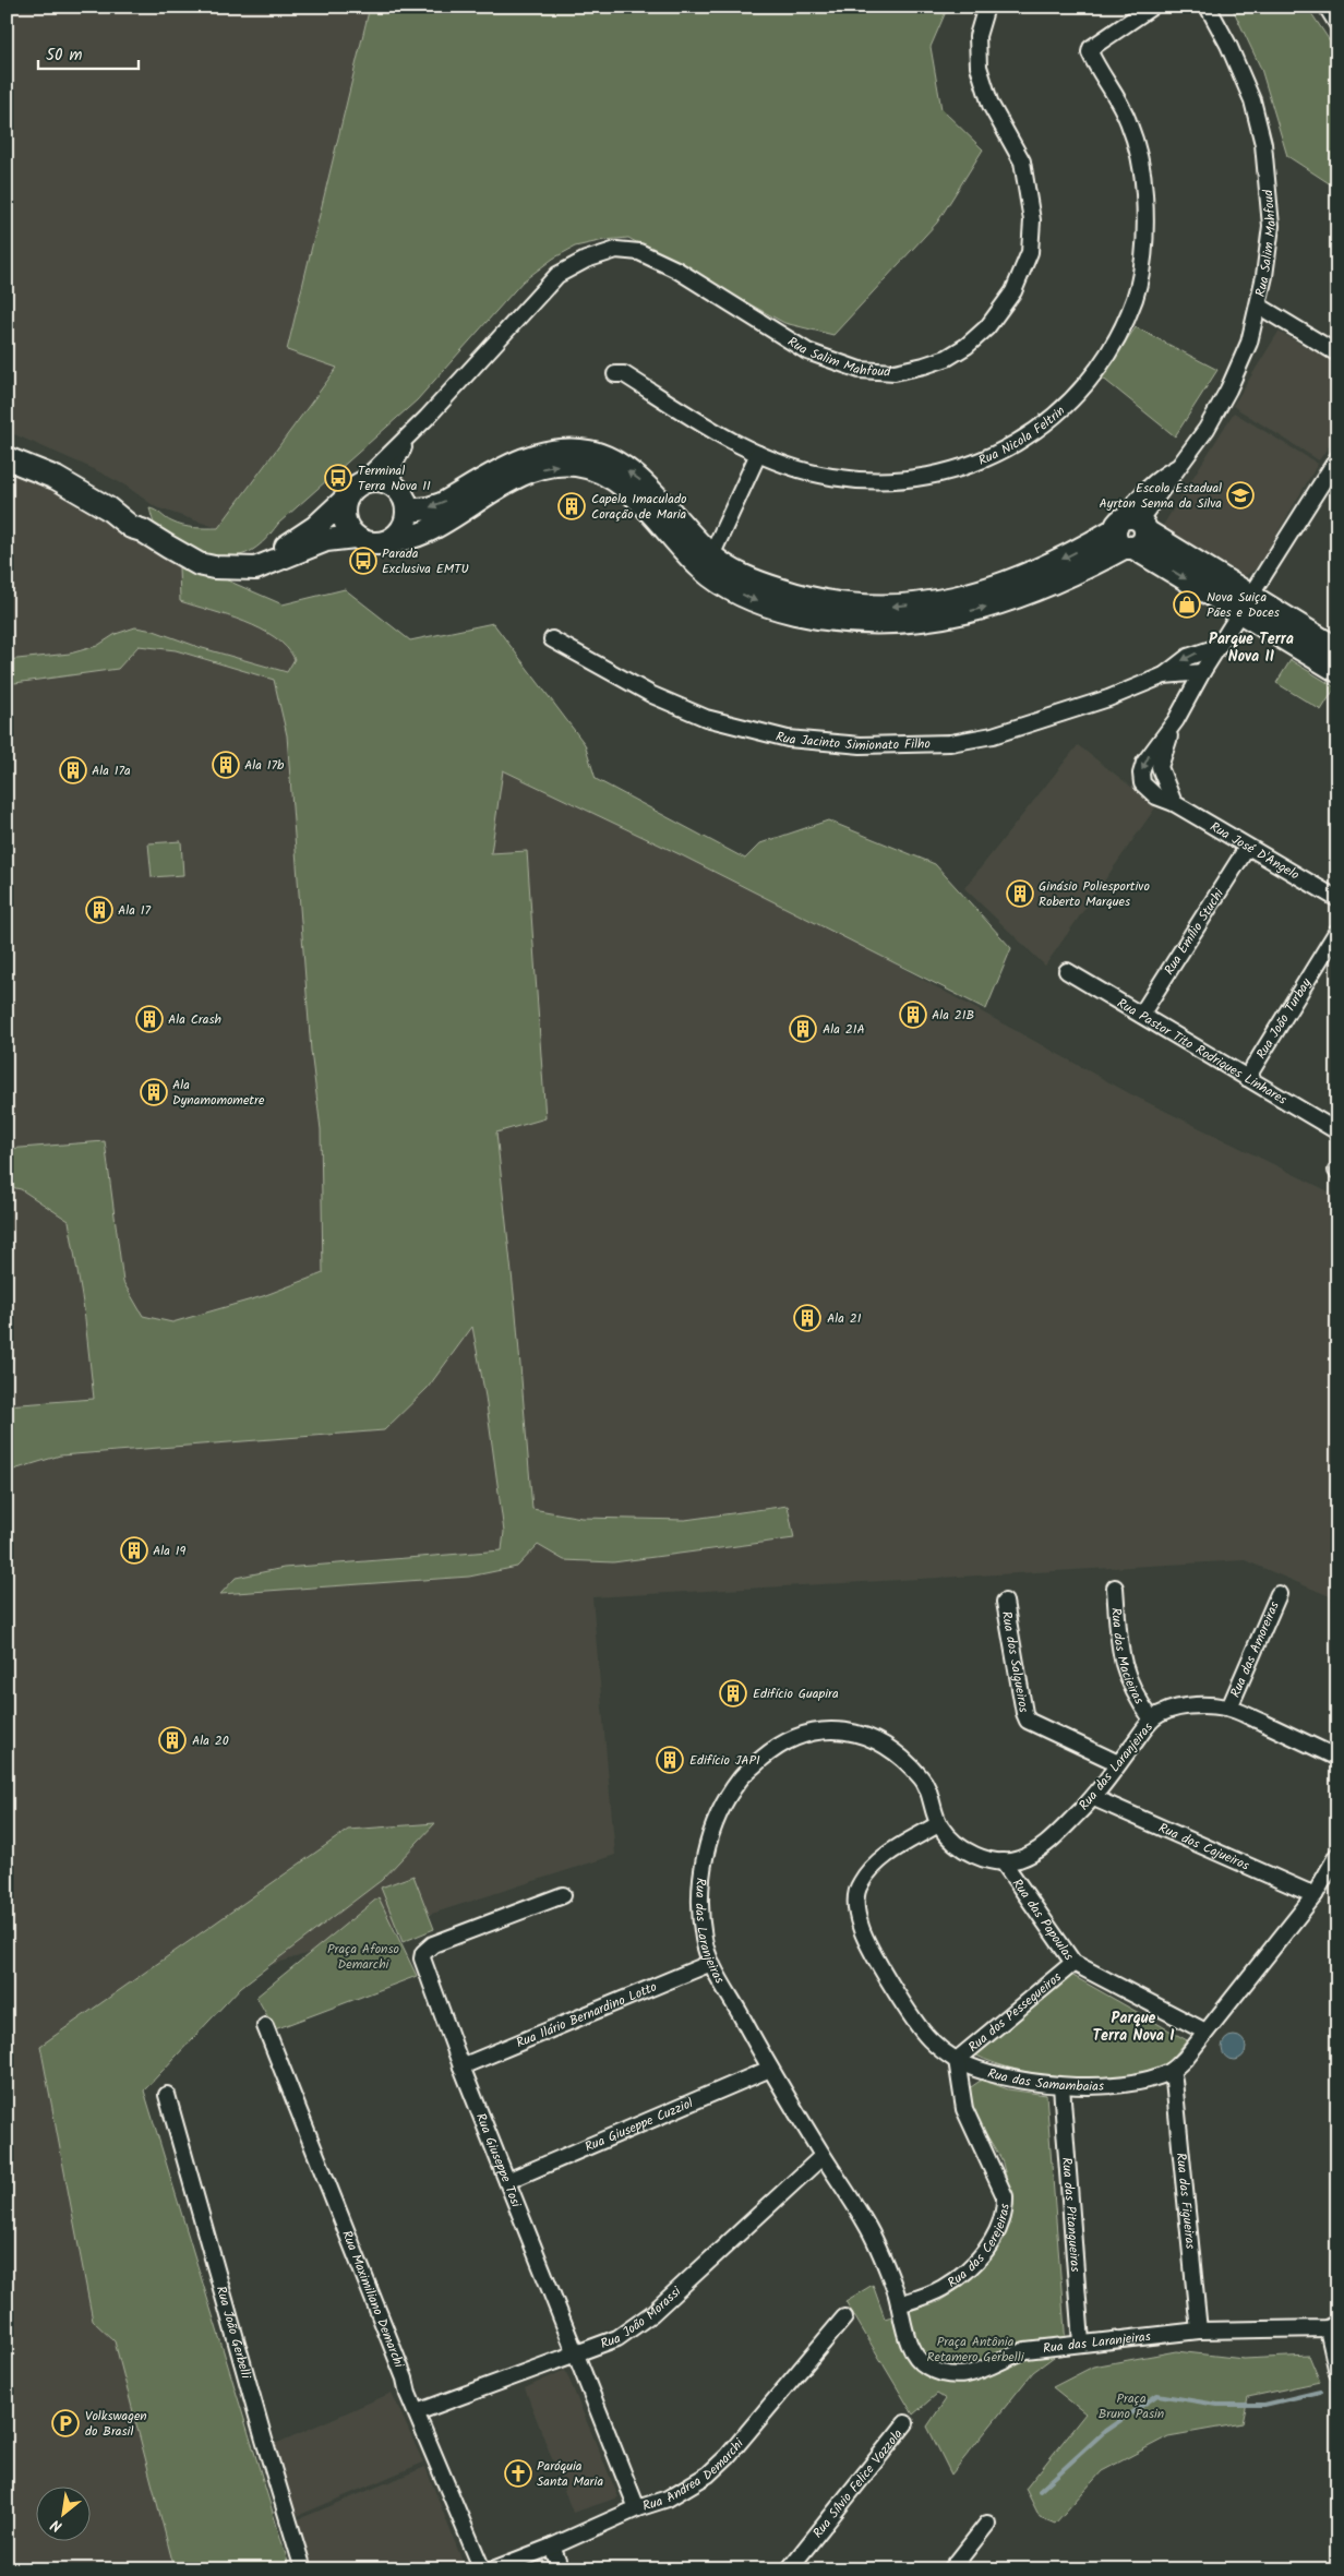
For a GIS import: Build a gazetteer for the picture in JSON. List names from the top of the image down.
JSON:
{
  "streets": {
    "street": [
      "Rua Salim Mahfoud",
      "Rua Nicola Feltrin",
      "Rua Jacinto Simionato Filho",
      "Rua José D'Angelo",
      "Rua Emílio Stuchi",
      "Rua João Turbay",
      "Rua Pastor Tito Rodrigues Linhares",
      "Rua das Amoreiras",
      "Rua das Macieiras",
      "Rua dos Salgueiros",
      "Rua das Laranjeiras",
      "Rua dos Cajueiros",
      "Rua das Papoulas",
      "Rua dos Pessegueiros",
      "Rua Ilário Bernardino Lotto",
      "Rua das Samambaias",
      "Rua Giuseppe Cuzziol",
      "Rua Giuseppe Tosi",
      "Rua das Figueiras",
      "Rua das Pitangueiras",
      "Rua das Cerejeiras",
      "Rua Maximiliano Demarchi",
      "Rua João Morassi",
      "Rua João Gerbelli",
      "Rua Andrea Demarchi",
      "Rua Sílvio Felice Vazzola"
    ]
  },
  "crossings": [
    ["Rua Jacinto Simionato Filho", "Rua José D'Angelo"],
    ["Rua José D'Angelo", "Rua Emílio Stuchi"],
    ["Rua Emílio Stuchi", "Rua Pastor Tito Rodrigues Linhares"],
    ["Rua João Turbay", "Rua Pastor Tito Rodrigues Linhares"],
    ["Rua das Amoreiras", "Rua das Laranjeiras"],
    ["Rua das Macieiras", "Rua das Laranjeiras"],
    ["Rua dos Salgueiros", "Rua das Laranjeiras"],
    ["Rua das Laranjeiras", "Rua dos Cajueiros"],
    ["Rua das Laranjeiras", "Rua das Papoulas"],
    ["Rua das Laranjeiras", "Rua Ilário Bernardino Lotto"],
    ["Rua das Laranjeiras", "Rua das Samambaias"],
    ["Rua das Laranjeiras", "Rua Giuseppe Cuzziol"],
    ["Rua das Laranjeiras", "Rua das Figueiras"],
    ["Rua das Laranjeiras", "Rua das Pitangueiras"],
    ["Rua das Laranjeiras", "Rua das Cerejeiras"],
    ["Rua das Laranjeiras", "Rua João Morassi"],
    ["Rua dos Cajueiros", "Rua das Samambaias"],
    ["Rua das Papoulas", "Rua dos Pessegueiros"],
    ["Rua das Papoulas", "Rua das Samambaias"],
    ["Rua dos Pessegueiros", "Rua das Samambaias"],
    ["Rua dos Pessegueiros", "Rua das Cerejeiras"],
    ["Rua Ilário Bernardino Lotto", "Rua Giuseppe Tosi"],
    ["Rua das Samambaias", "Rua das Figueiras"],
    ["Rua das Samambaias", "Rua das Pitangueiras"],
    ["Rua das Samambaias", "Rua das Cerejeiras"],
    ["Rua Giuseppe Cuzziol", "Rua Giuseppe Tosi"],
    ["Rua Giuseppe Tosi", "Rua João Morassi"],
    ["Rua Giuseppe Tosi", "Rua Andrea Demarchi"],
    ["Rua Maximiliano Demarchi", "Rua João Morassi"]
  ],
  "districts": ["Parque Terra Nova II", "Parque Terra Nova I"],
  "parks": ["Praça Afonso Demarchi", "Praça Antônia Retamero Gerbelli", "Praça Bruno Pasin"],
  "places": {
    "bus stop": ["Terminal Terra Nova II", "Parada Exclusiva EMTU"],
    "school or university": ["Escola Estadual Ayrton Senna da Silva"],
    "building": [
      "Capela Imaculado Coração de Maria",
      "Ala 17b",
      "Ala 17a",
      "Ginásio Poliesportivo Roberto Marques",
      "Ala 17",
      "Ala 21B",
      "Ala Crash",
      "Ala 21A",
      "Ala Dynamomometre",
      "Ala 21",
      "Ala 19",
      "Edifício Guapira",
      "Ala 20",
      "Edifício JAPI"
    ],
    "shop": ["Nova Suiça Pães e Doces"],
    "parking": ["Volkswagen do Brasil"],
    "church": ["Paróquia Santa Maria"]
  },
  "scale_bar": "50 m",
  "north": "bottom left"
}
